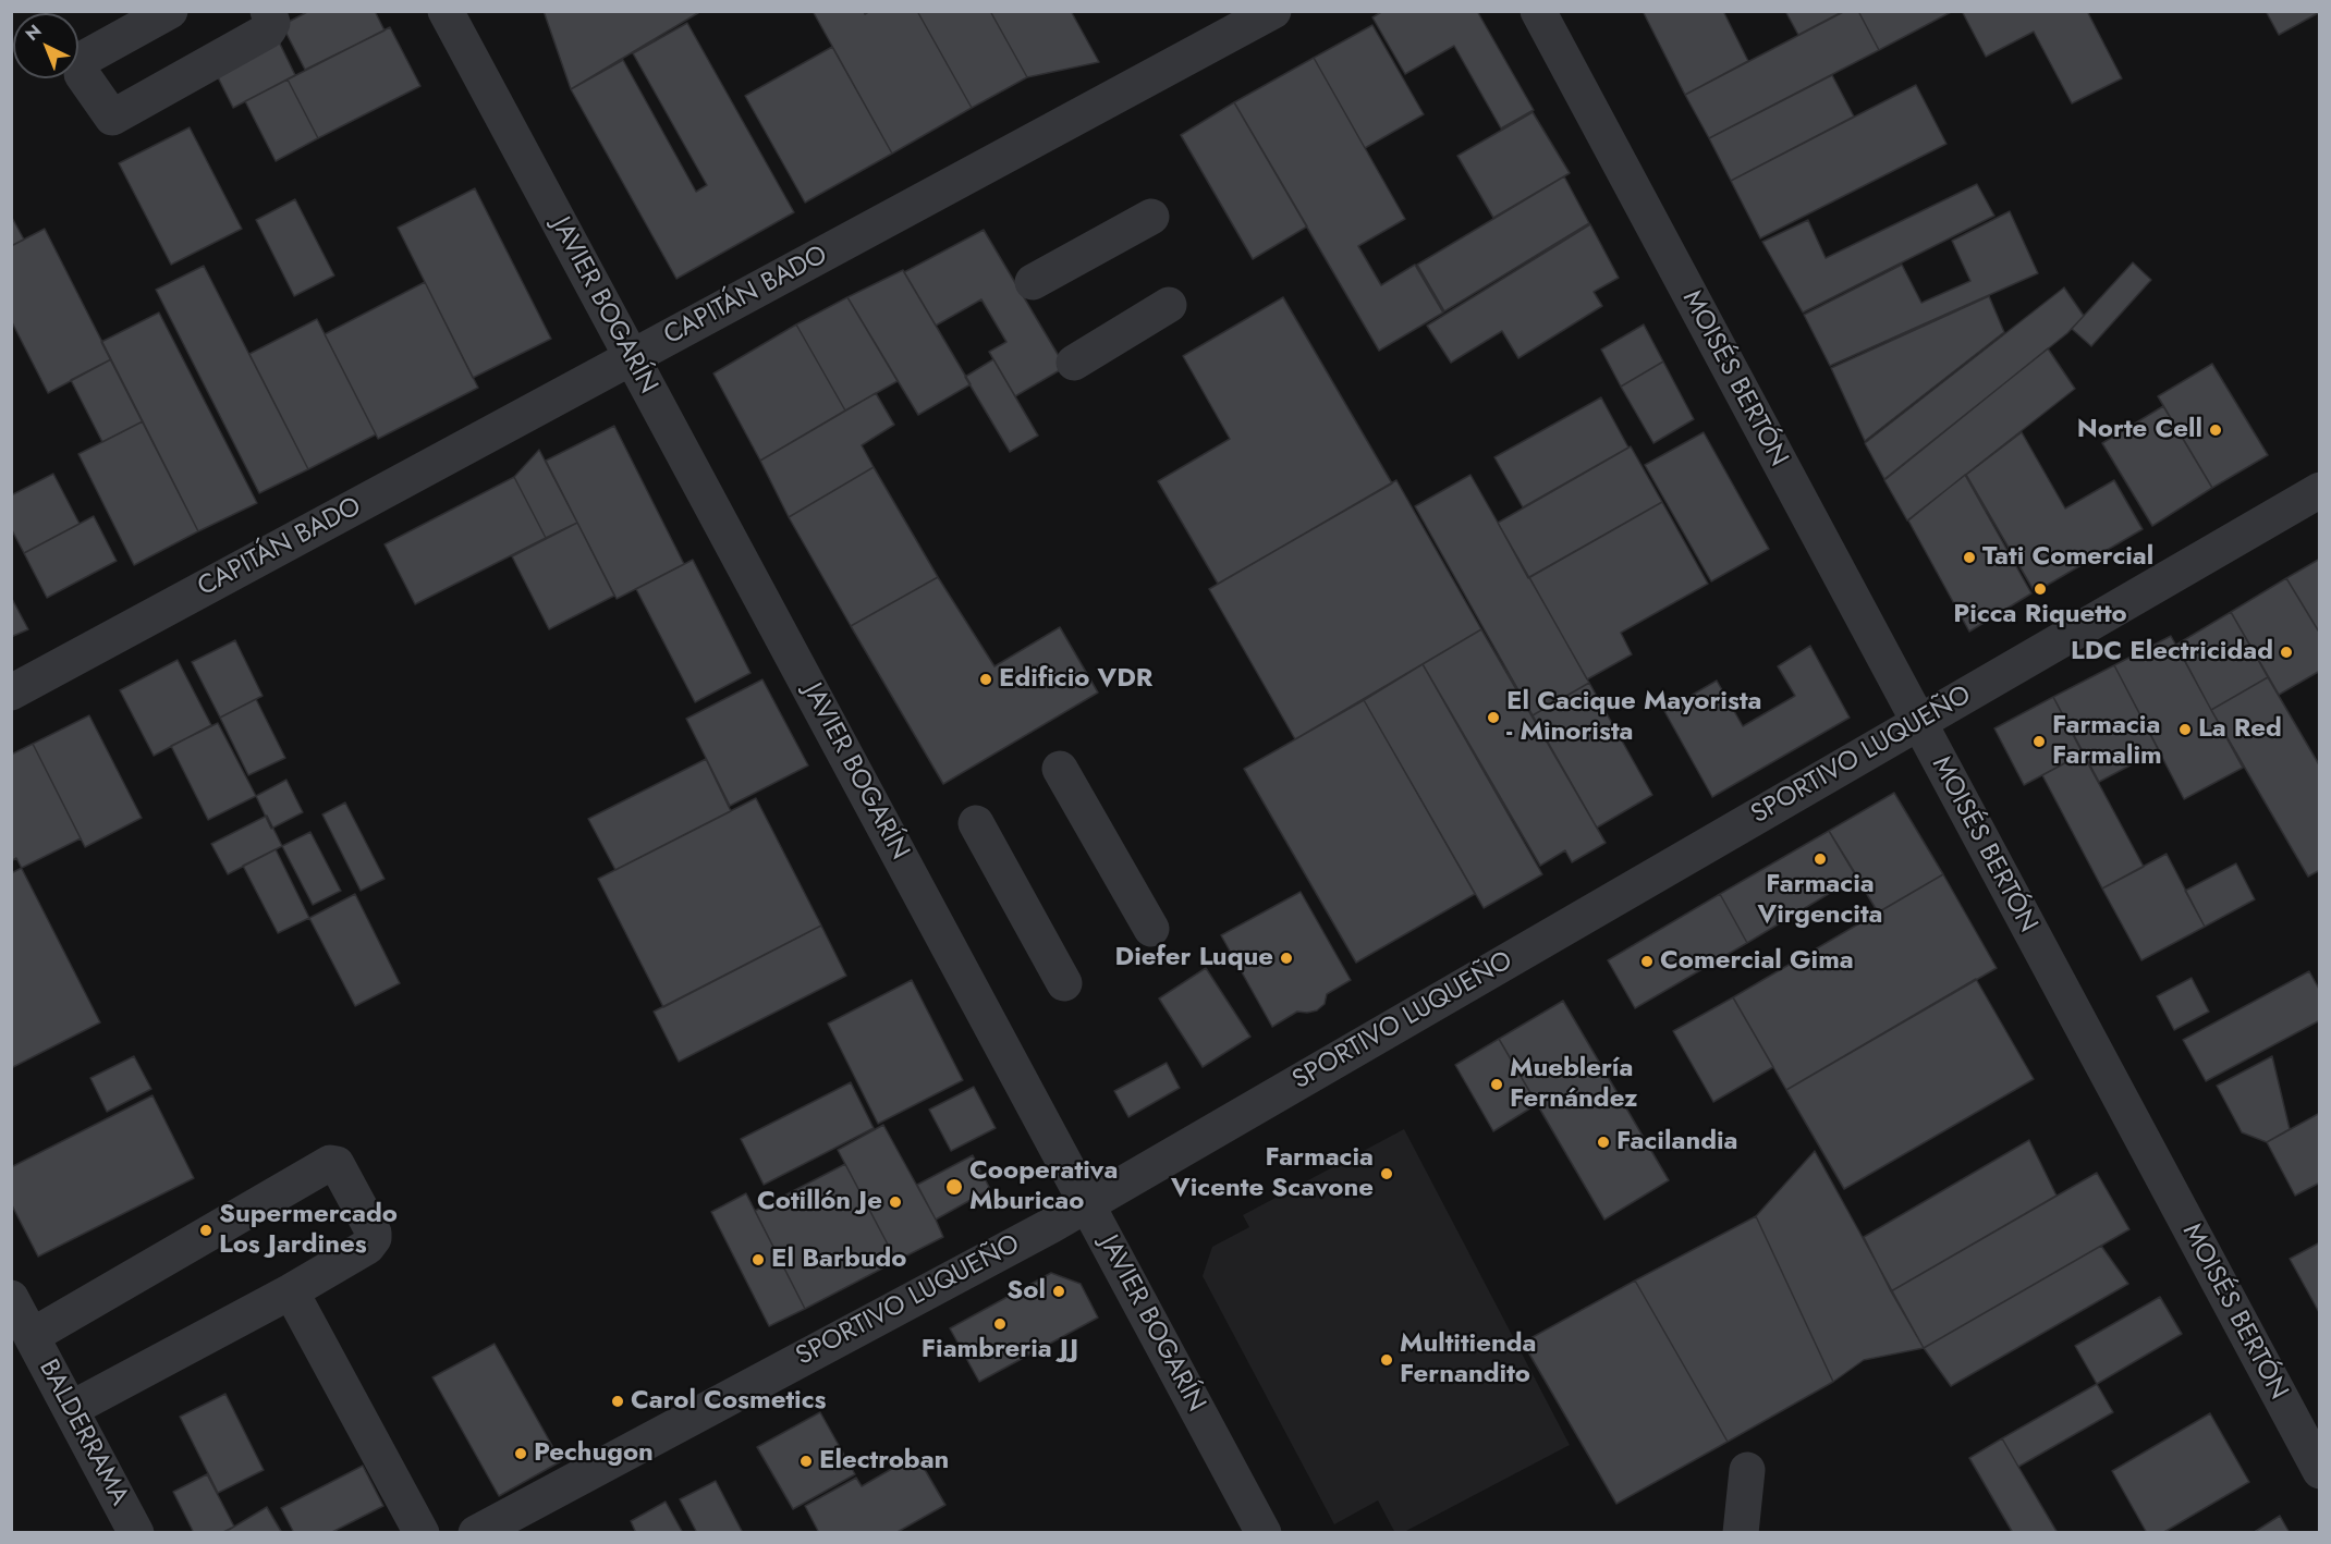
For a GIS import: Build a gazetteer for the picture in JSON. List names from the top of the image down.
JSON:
{
  "streets": {
    "street": [
      "CAPITÁN BADO",
      "JAVIER BOGARÍN",
      "MOISÉS BERTÓN",
      "SPORTIVO LUQUEÑO",
      "BALDERRAMA"
    ]
  },
  "crossings": [
    ["CAPITÁN BADO", "JAVIER BOGARÍN"],
    ["JAVIER BOGARÍN", "SPORTIVO LUQUEÑO"],
    ["MOISÉS BERTÓN", "SPORTIVO LUQUEÑO"]
  ],
  "places": [
    "Norte Cell",
    "Tati Comercial",
    "Picca Riquetto",
    "LDC Electricidad",
    "Edificio VDR",
    "El Cacique Mayorista - Minorista",
    "La Red",
    "Farmacia Farmalim",
    "Farmacia Virgencita",
    "Diefer Luque",
    "Comercial Gima",
    "Mueblería Fernández",
    "Facilandia",
    "Farmacia Vicente Scavone",
    "Cooperativa Mburicao",
    "Cotillón Je",
    "Supermercado Los Jardines",
    "El Barbudo",
    "Sol",
    "Fiambreria JJ",
    "Multitienda Fernandito",
    "Carol Cosmetics",
    "Pechugon",
    "Electroban"
  ],
  "north": "top left"
}
